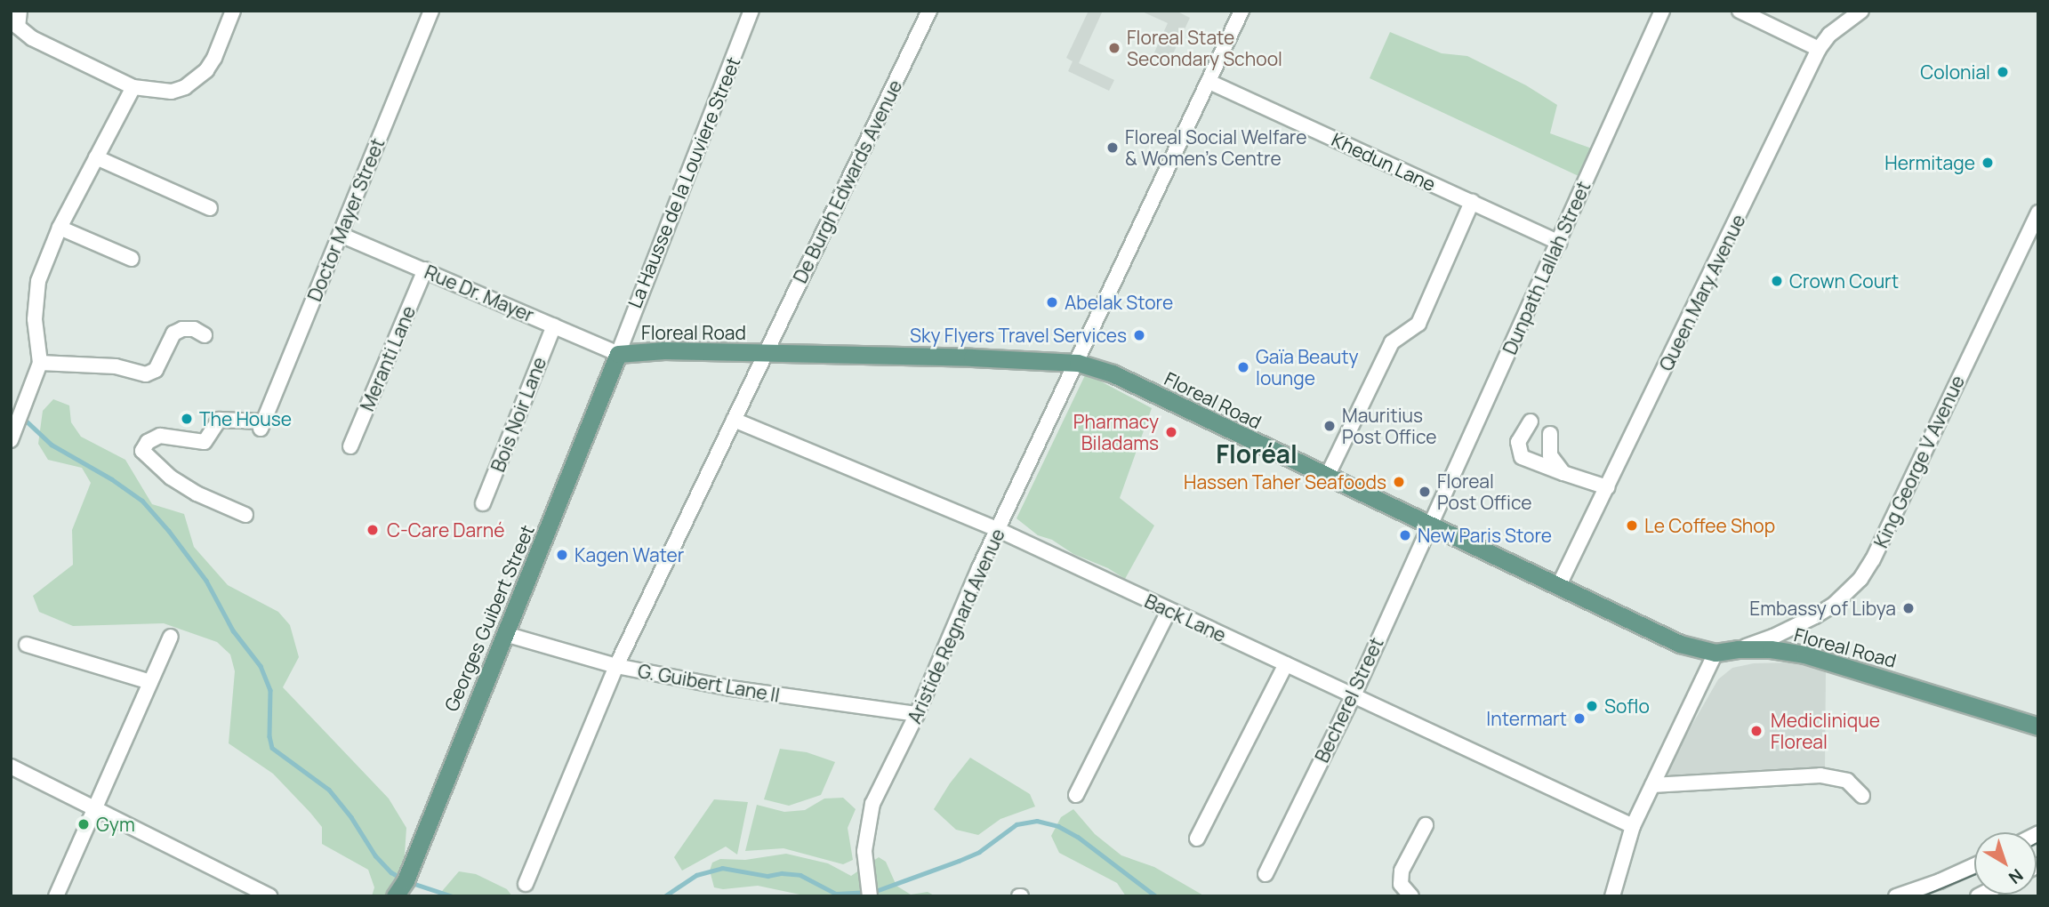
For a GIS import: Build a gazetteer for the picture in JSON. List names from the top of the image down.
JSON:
{
  "streets": {
    "main road": ["Floreal Road", "Georges Guibert Street"],
    "street": [
      "Khedun Lane",
      "De Burgh Edwards Avenue",
      "La Hausse de la Louviere Street",
      "Doctor Mayer Street",
      "Dunpath Lallah Street",
      "Queen Mary Avenue",
      "Rue Dr. Mayer",
      "Meranti Lane",
      "Bois Noir Lane",
      "King George V Avenue",
      "Back Lane",
      "Aristide Regnard Avenue",
      "G. Guibert Lane II",
      "Becherel Street"
    ]
  },
  "crossings": [
    ["Khedun Lane", "Dunpath Lallah Street"],
    ["Khedun Lane", "Aristide Regnard Avenue"],
    ["De Burgh Edwards Avenue", "Floreal Road"],
    ["De Burgh Edwards Avenue", "Back Lane"],
    ["De Burgh Edwards Avenue", "G. Guibert Lane II"],
    ["La Hausse de la Louviere Street", "Rue Dr. Mayer"],
    ["La Hausse de la Louviere Street", "Floreal Road"],
    ["La Hausse de la Louviere Street", "Georges Guibert Street"],
    ["Doctor Mayer Street", "Rue Dr. Mayer"],
    ["Dunpath Lallah Street", "Floreal Road"],
    ["Dunpath Lallah Street", "Becherel Street"],
    ["Queen Mary Avenue", "Floreal Road"],
    ["Rue Dr. Mayer", "Floreal Road"],
    ["Rue Dr. Mayer", "Meranti Lane"],
    ["Rue Dr. Mayer", "Bois Noir Lane"],
    ["Rue Dr. Mayer", "Georges Guibert Street"],
    ["Floreal Road", "King George V Avenue"],
    ["Floreal Road", "Georges Guibert Street"],
    ["Floreal Road", "Aristide Regnard Avenue"],
    ["Floreal Road", "Becherel Street"],
    ["Georges Guibert Street", "G. Guibert Lane II"],
    ["Back Lane", "Aristide Regnard Avenue"],
    ["Back Lane", "Becherel Street"],
    ["Aristide Regnard Avenue", "G. Guibert Lane II"]
  ],
  "districts": ["Floréal"],
  "places": [
    "Floreal State Secondary School",
    "Colonial",
    "Floreal Social Welfare & Women's Centre",
    "Hermitage",
    "Crown Court",
    "Abelak Store",
    "Sky Flyers Travel Services",
    "Gaïa Beauty lounge",
    "The House",
    "Mauritius Post Office",
    "Pharmacy Biladams",
    "Hassen Taher Seafoods",
    "Floreal Post Office",
    "Le Coffee Shop",
    "C-Care Darné",
    "New Paris Store",
    "Kagen Water",
    "Embassy of Libya",
    "Soflo",
    "Intermart",
    "Mediclinique Floreal",
    "Gym"
  ],
  "north": "bottom right"
}
